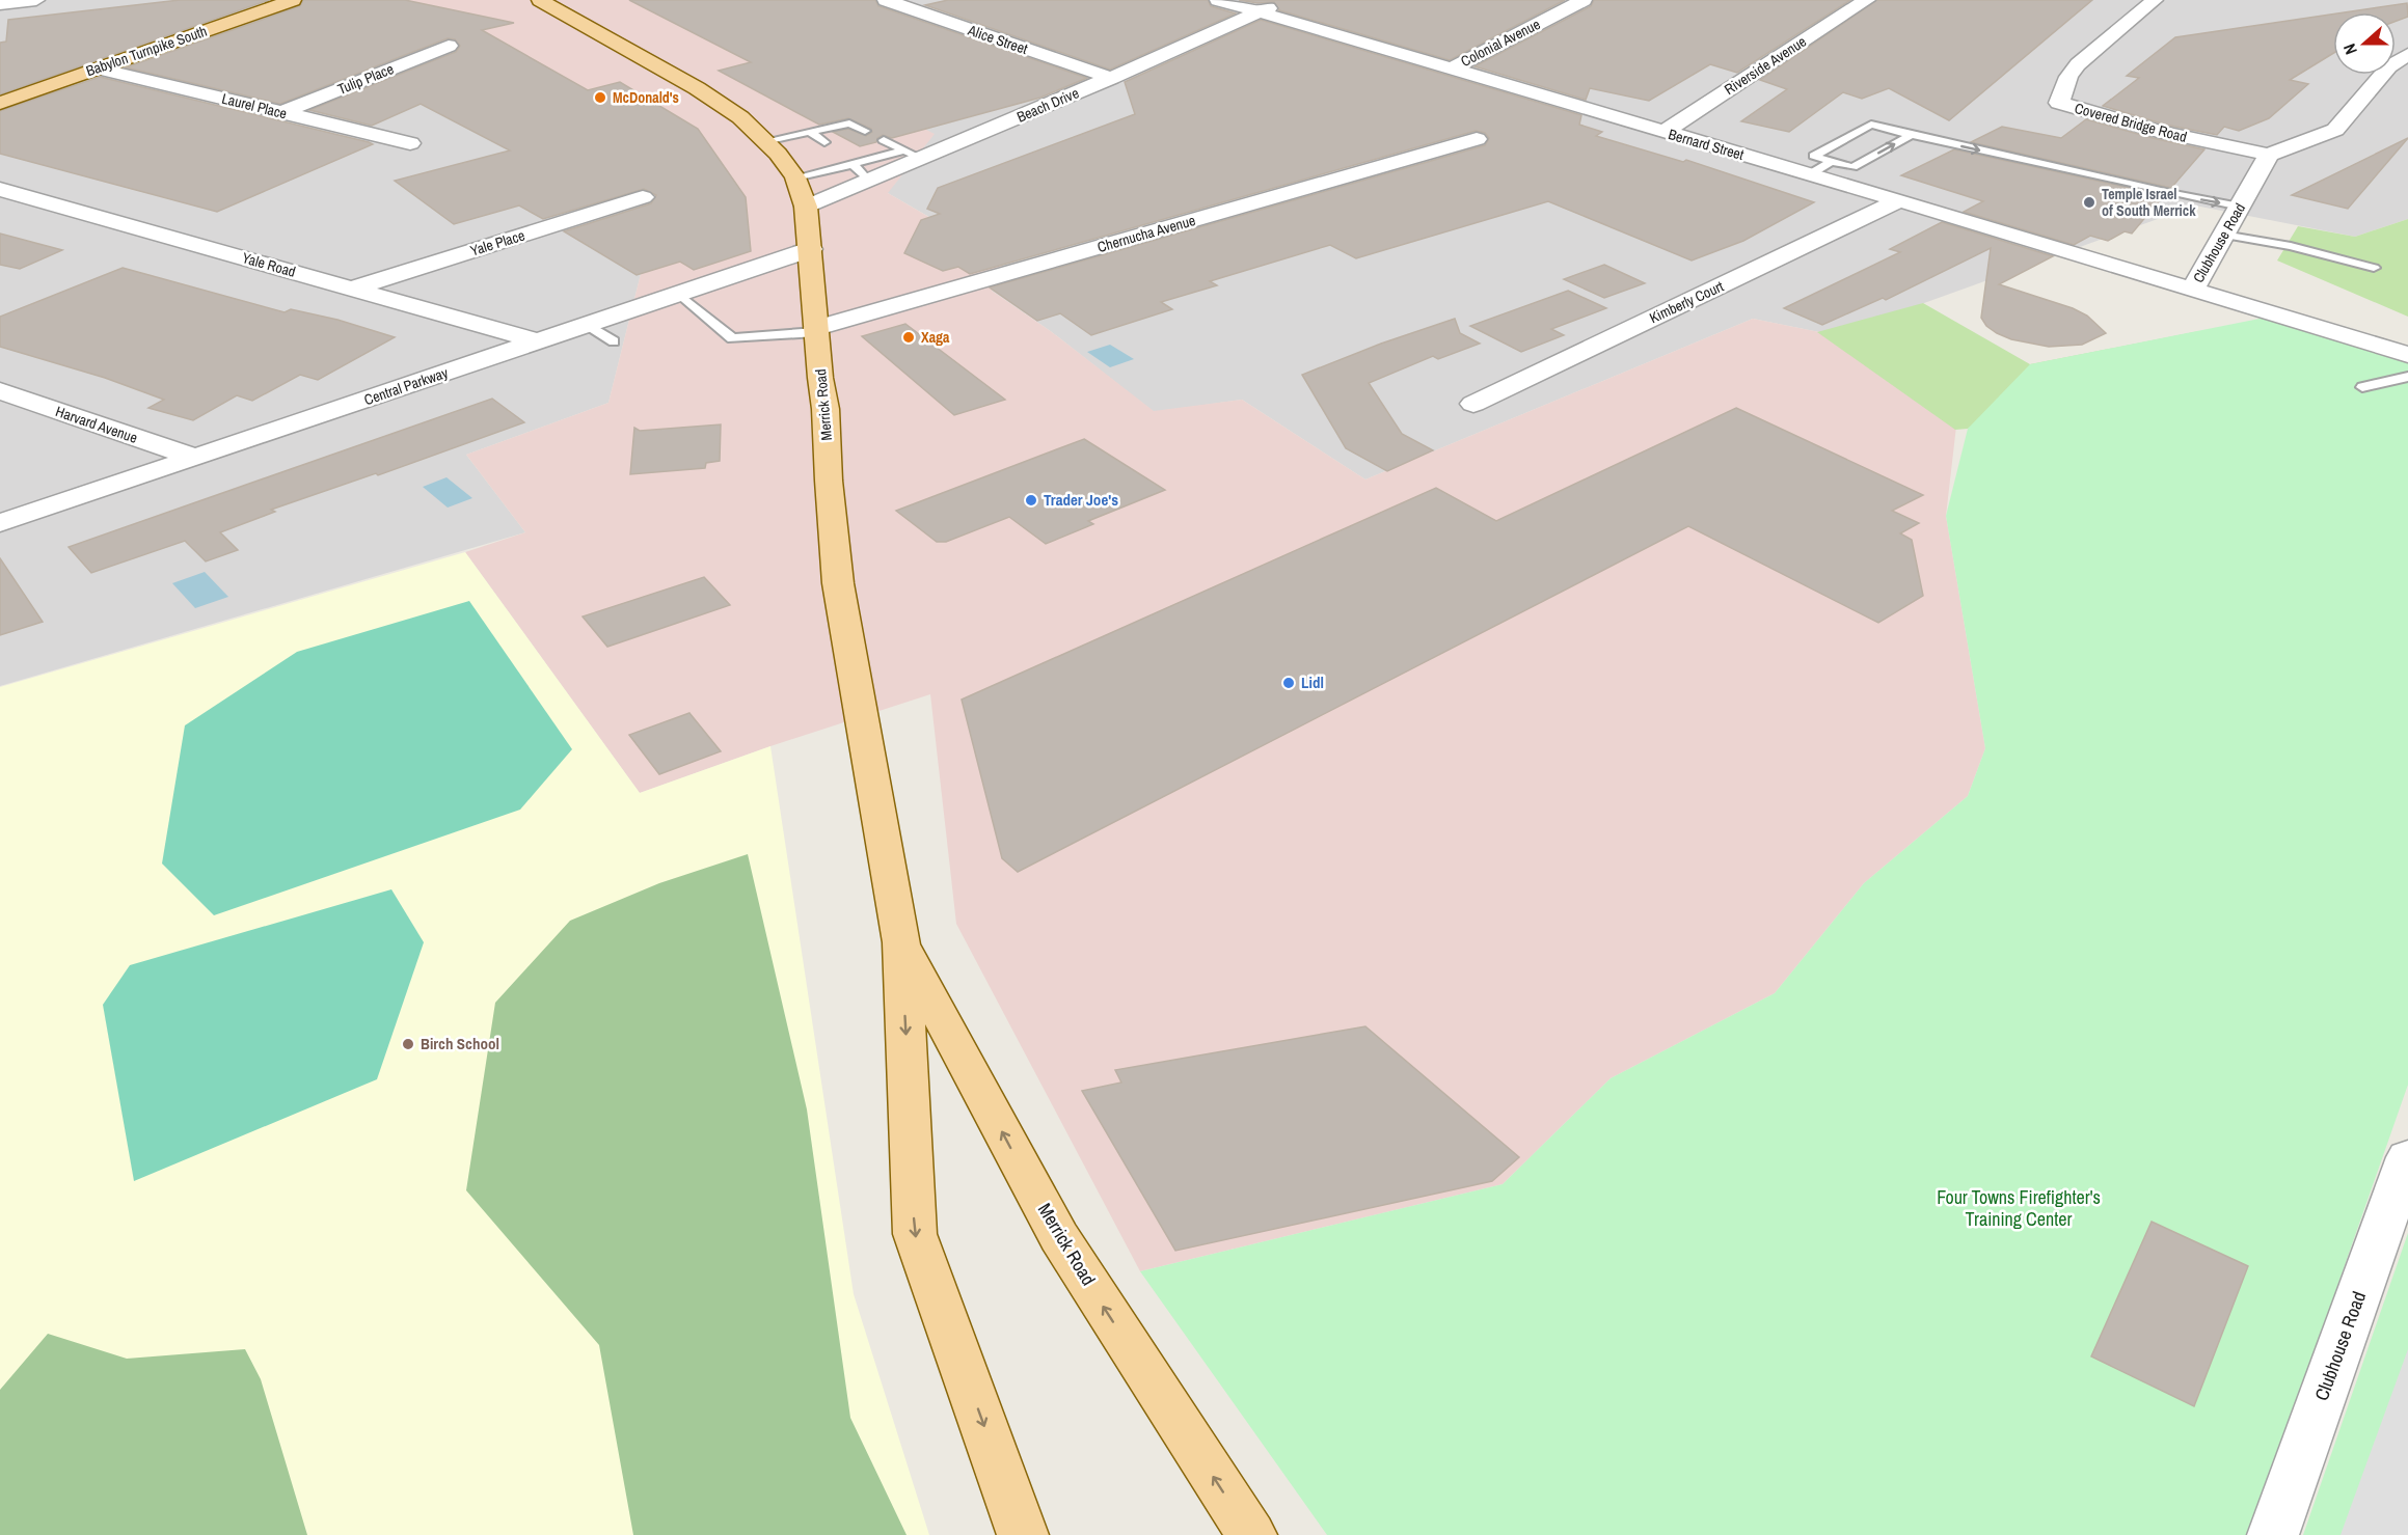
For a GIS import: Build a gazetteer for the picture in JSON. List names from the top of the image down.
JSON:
{
  "streets": {
    "main road": ["Babylon Turnpike South", "Merrick Road"],
    "street": [
      "Alice Street",
      "Colonial Avenue",
      "Riverside Avenue",
      "Tulip Place",
      "Beach Drive",
      "Laurel Place",
      "Covered Bridge Road",
      "Bernard Street",
      "Chernucha Avenue",
      "Yale Place",
      "Clubhouse Road",
      "Yale Road",
      "Kimberly Court",
      "Central Parkway",
      "Harvard Avenue"
    ]
  },
  "crossings": [
    ["Alice Street", "Beach Drive"],
    ["Colonial Avenue", "Bernard Street"],
    ["Babylon Turnpike South", "Laurel Place"],
    ["Riverside Avenue", "Bernard Street"],
    ["Tulip Place", "Laurel Place"],
    ["Beach Drive", "Bernard Street"],
    ["Beach Drive", "Merrick Road"],
    ["Covered Bridge Road", "Clubhouse Road"],
    ["Bernard Street", "Clubhouse Road"],
    ["Bernard Street", "Kimberly Court"],
    ["Chernucha Avenue", "Merrick Road"],
    ["Yale Place", "Yale Road"],
    ["Yale Road", "Central Parkway"],
    ["Central Parkway", "Merrick Road"],
    ["Central Parkway", "Harvard Avenue"]
  ],
  "parks": ["Four Towns Firefighter's Training Center"],
  "places": [
    "McDonald's",
    "Temple Israel of South Merrick",
    "Xaga",
    "Trader Joe's",
    "Lidl",
    "Birch School"
  ],
  "north": "left"
}
